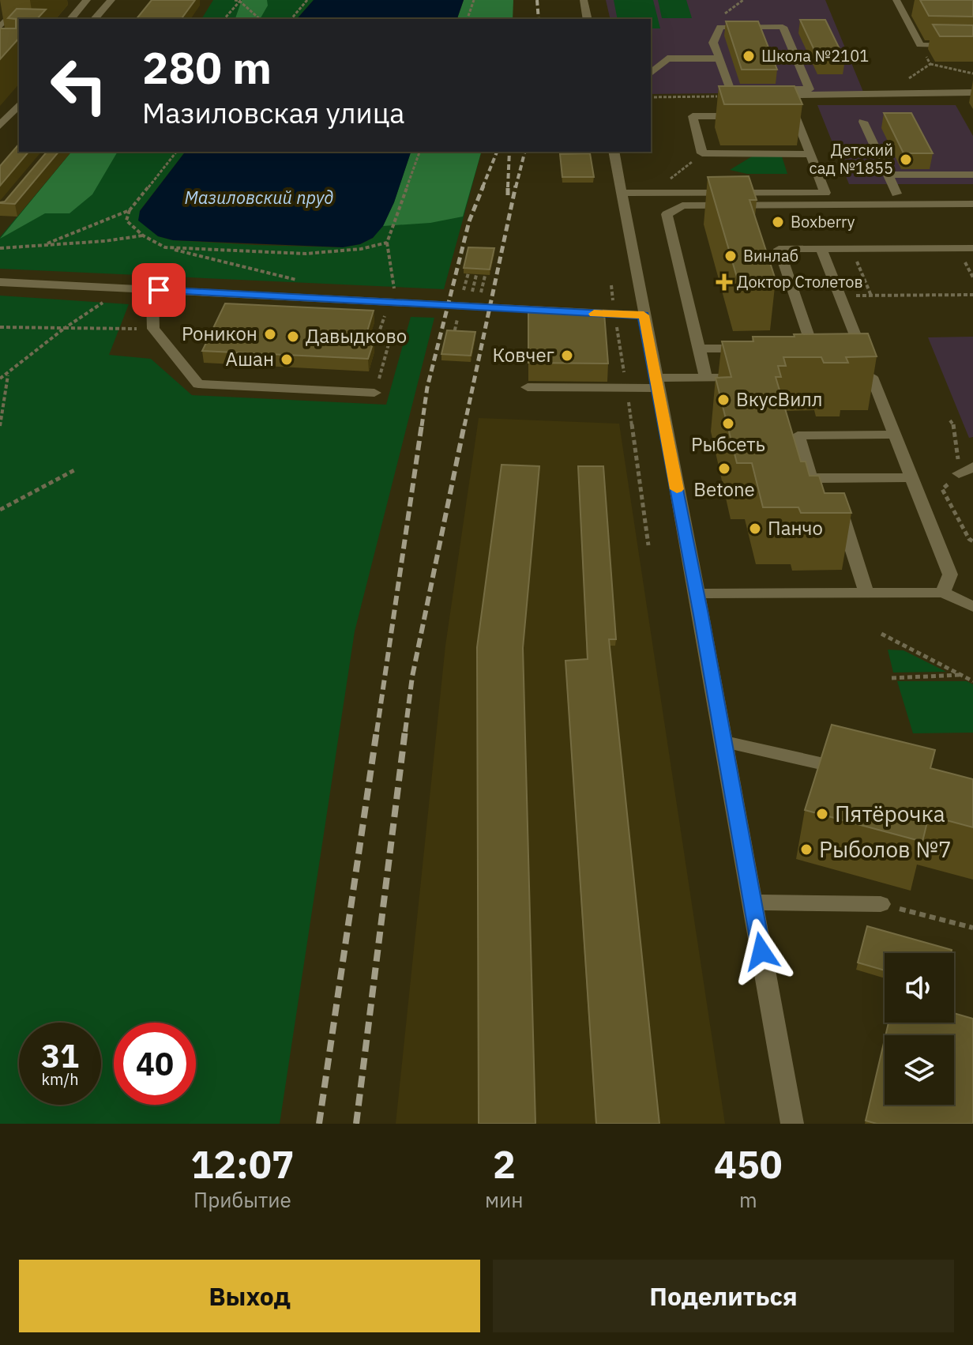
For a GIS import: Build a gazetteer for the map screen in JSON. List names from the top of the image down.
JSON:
{
  "water": ["Мазиловский пруд"],
  "places": {
    "other": [
      "Школа №2101",
      "Детский сад №1855",
      "Boxberry",
      "Винлаб",
      "Роникон",
      "Давыдково",
      "Ковчег",
      "Ашан",
      "ВкусВилл",
      "Рыбсеть",
      "Betone",
      "Панчо",
      "Пятёрочка",
      "Рыболов №7"
    ],
    "health": ["Доктор Столетов"]
  },
  "page": {
    "turn": ["280 m", "Мазиловская улица"],
    "speed": "31 km/h",
    "limit": "40",
    "eta": [
      "12:07",
      "Прибытие",
      "2",
      "мин",
      "450",
      "m"
    ],
    "buttons": ["Выход", "Поделиться"]
  }
}
